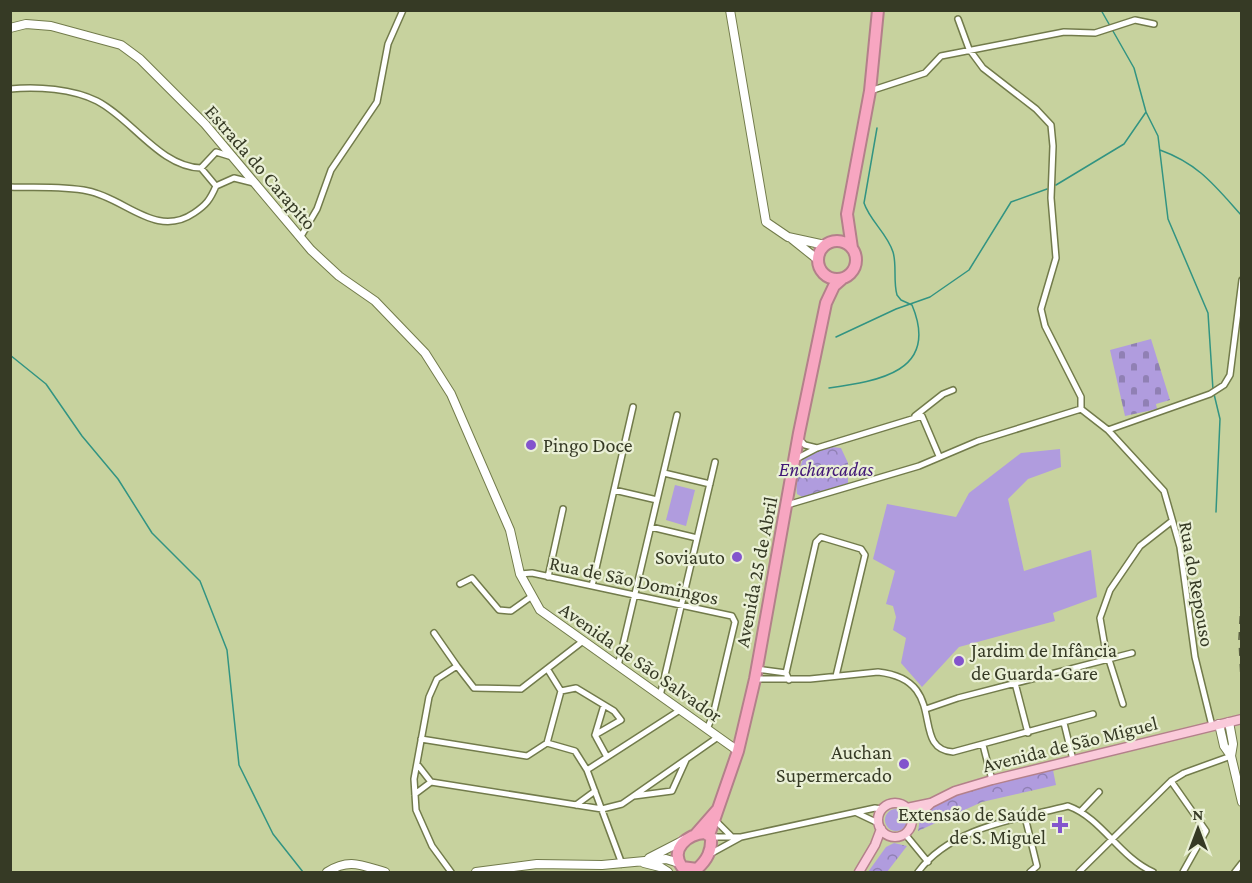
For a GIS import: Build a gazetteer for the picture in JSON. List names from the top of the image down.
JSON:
{
  "streets": {
    "highway": ["Avenida 25 de Abril"],
    "main road": ["Avenida de São Miguel"],
    "street": [
      "Estrada do Carapito",
      "Rua de São Domingos",
      "Rua do Repouso",
      "Avenida de São Salvador"
    ]
  },
  "crossings": [
    ["Estrada do Carapito", "Avenida de São Salvador"],
    ["Avenida 25 de Abril", "Avenida de São Salvador"],
    ["Rua de São Domingos", "Avenida de São Salvador"],
    ["Rua do Repouso", "Avenida de São Miguel"]
  ],
  "parks": ["Encharcadas"],
  "places": {
    "other": [
      "Pingo Doce",
      "Soviauto",
      "Jardim de Infância de Guarda-Gare",
      "Auchan Supermercado"
    ],
    "health": ["Extensão de Saúde de S. Miguel"]
  },
  "north": "top"
}
